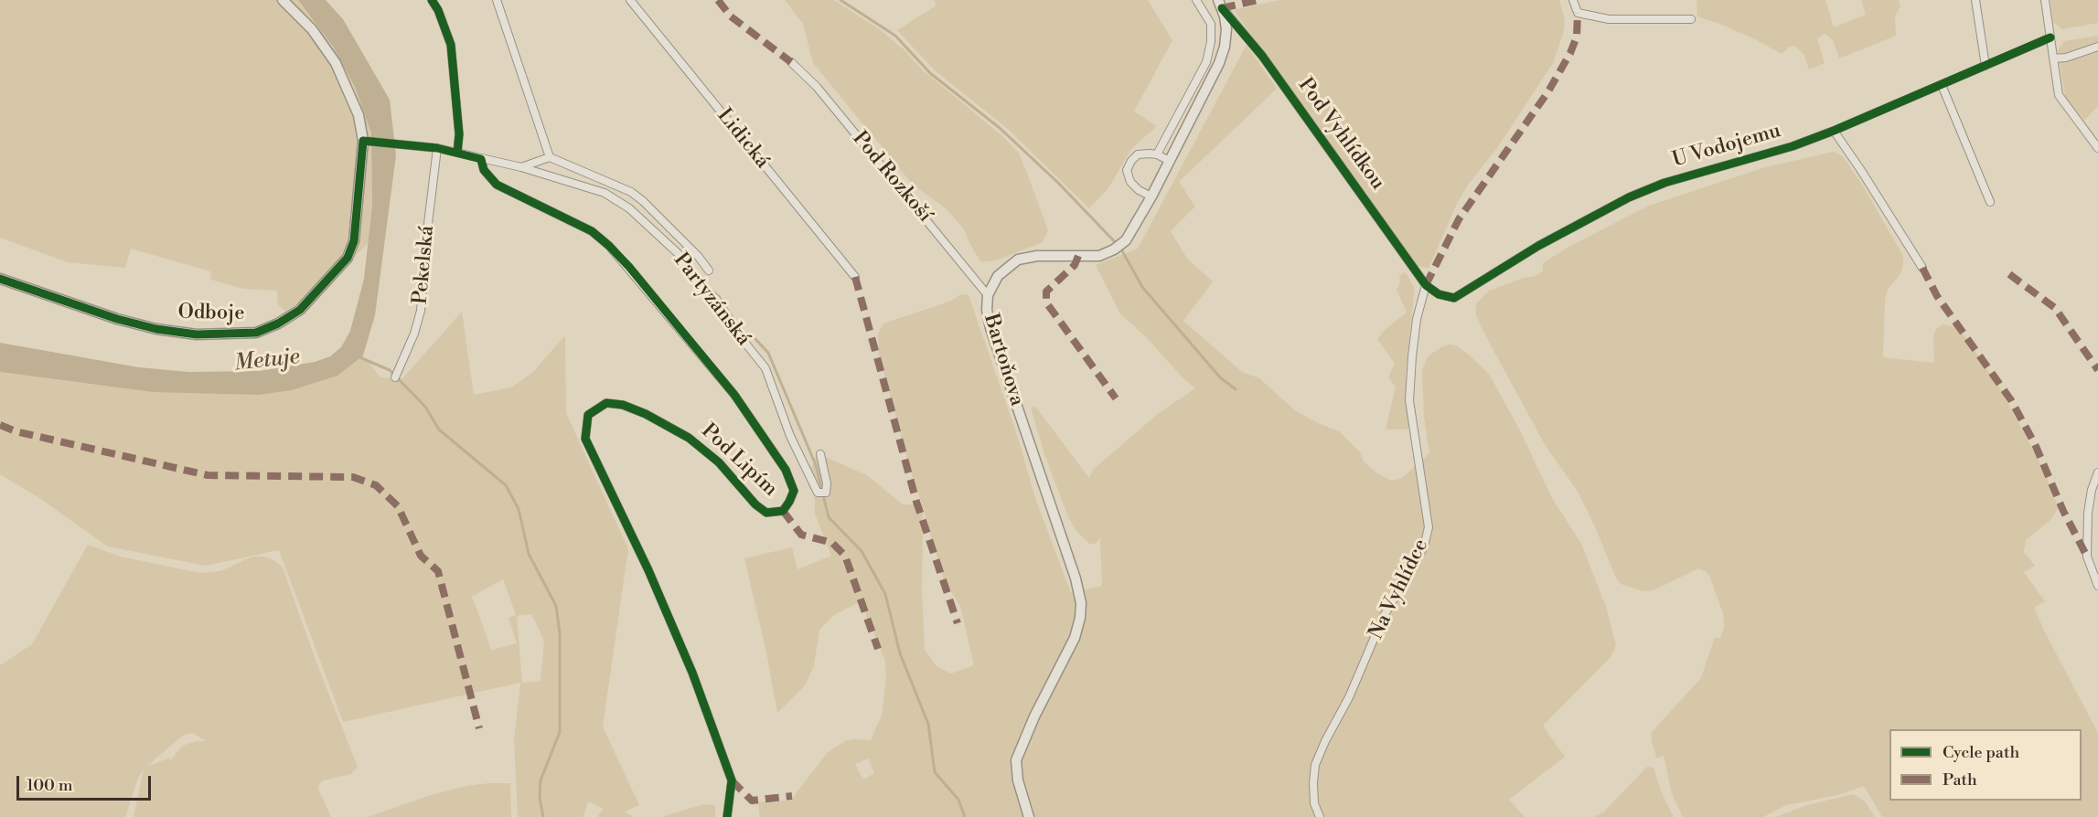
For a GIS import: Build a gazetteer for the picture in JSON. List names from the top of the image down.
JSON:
{
  "streets": {
    "street": [
      "Pod Vyhlídkou",
      "Lidická",
      "U Vodojemu",
      "Pod Rozkoší",
      "Pekelská",
      "Partyzánská",
      "Odboje",
      "Bartoňova",
      "Pod Lipím",
      "Na Vyhlídce"
    ]
  },
  "crossings": [
    ["Pod Vyhlídkou", "U Vodojemu"],
    ["Pod Vyhlídkou", "Bartoňova"],
    ["Pod Vyhlídkou", "Na Vyhlídce"],
    ["U Vodojemu", "Na Vyhlídce"],
    ["Pod Rozkoší", "Bartoňova"]
  ],
  "water": ["Metuje"],
  "legend": ["Cycle path", "Path"],
  "scale_bar": "100 m"
}
